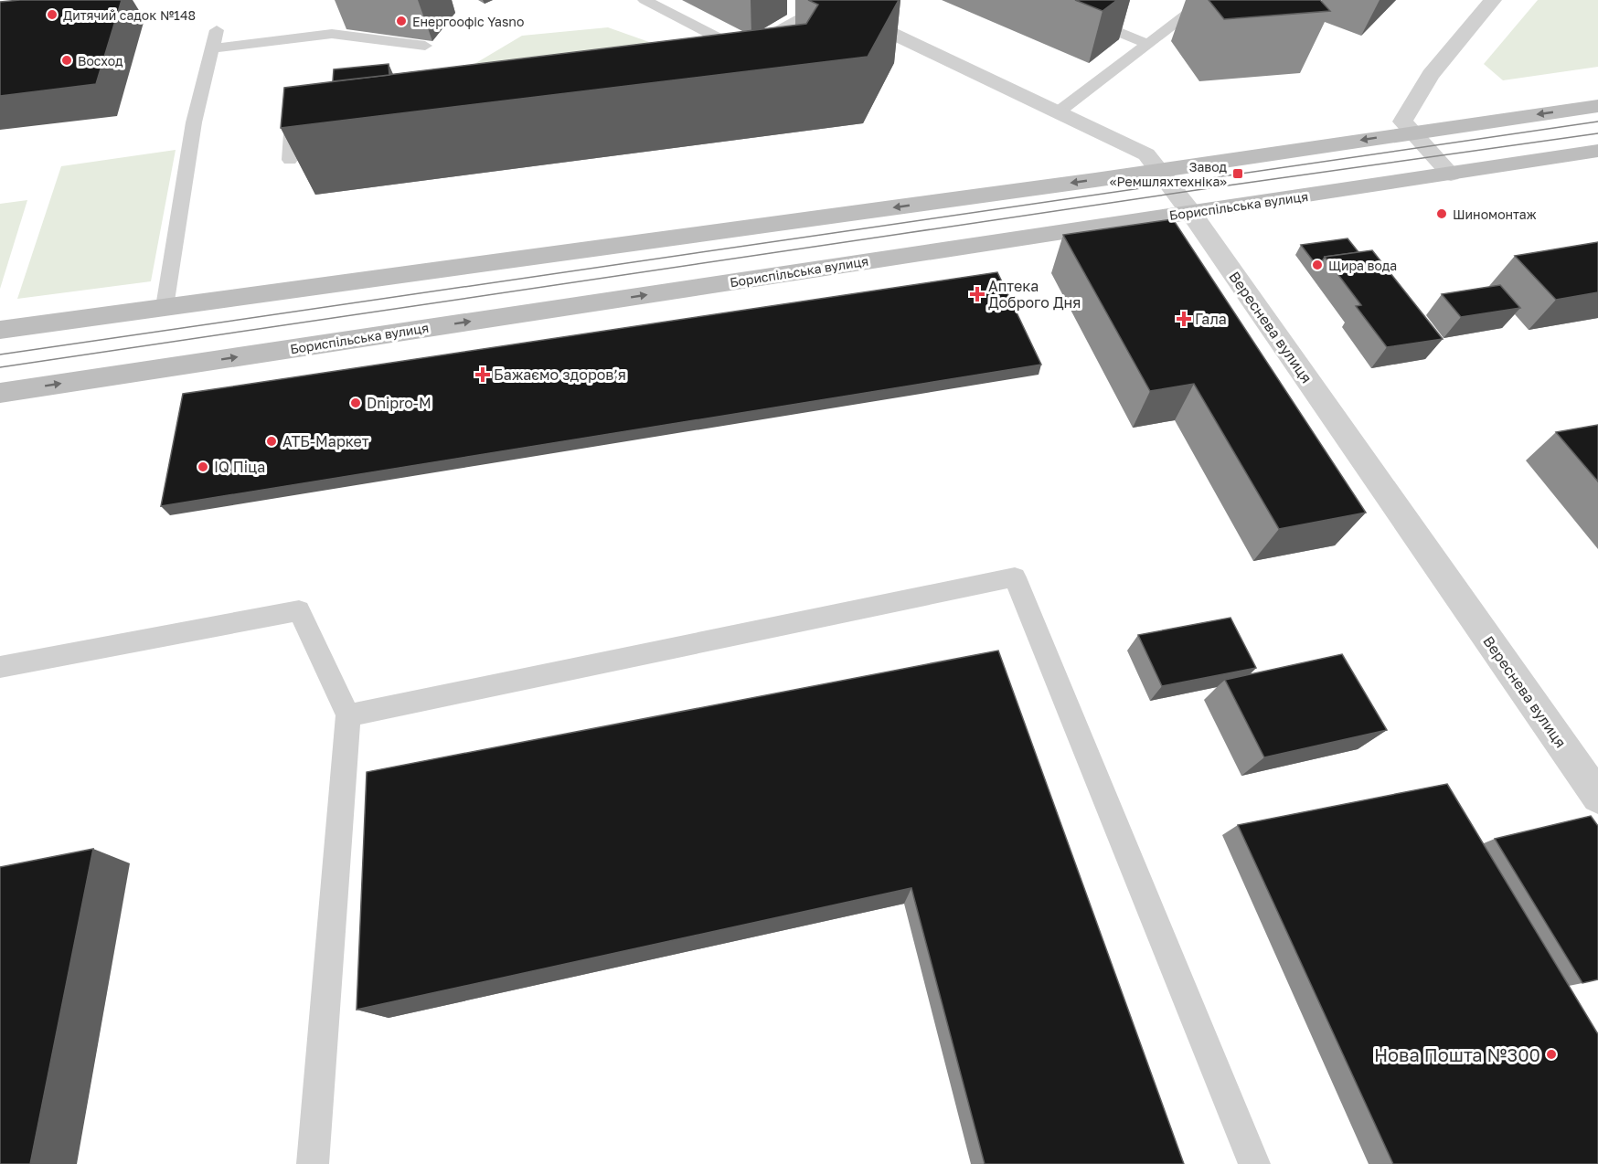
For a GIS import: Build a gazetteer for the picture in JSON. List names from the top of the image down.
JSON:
{
  "streets": {
    "main road": ["Бориспільська вулиця"],
    "street": ["Вереснева вулиця"]
  },
  "crossings": [
    ["Бориспільська вулиця", "Вереснева вулиця"]
  ],
  "places": {
    "other": [
      "Дитячий садок №148",
      "Енергоофіс Yasno",
      "Восход",
      "Шиномонтаж",
      "Щира вода",
      "Dnipro-M",
      "АТБ-Маркет",
      "IQ Піца",
      "Нова Пошта №300"
    ],
    "transit": ["Завод «Ремшляхтехніка»"],
    "health": ["Аптека Доброго Дня", "Гала", "Бажаємо здоровʼя"]
  }
}
